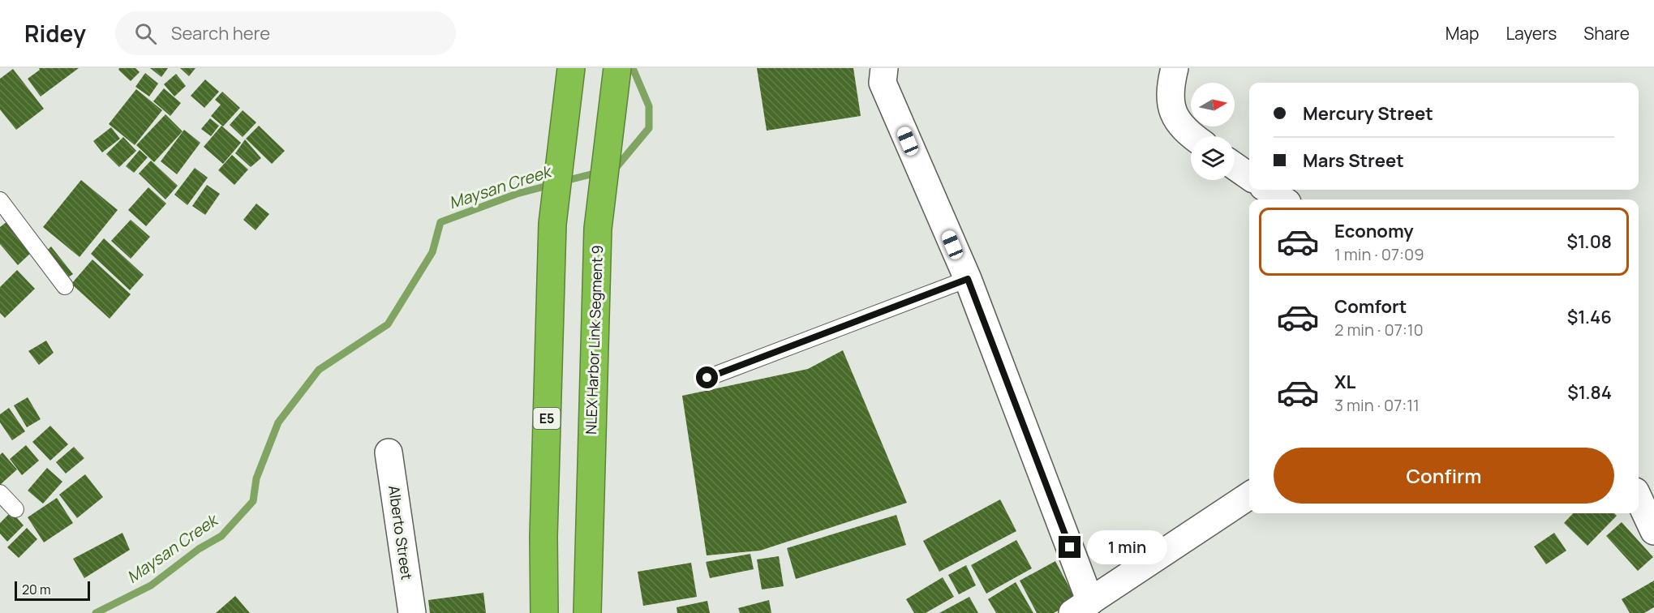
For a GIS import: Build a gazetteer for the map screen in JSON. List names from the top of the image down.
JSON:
{
  "streets": {
    "highway": ["NLEX Harbor Link Segment 9", "E5"],
    "street": ["Alberto Street"]
  },
  "water": ["Maysan Creek"],
  "scale_bar": "20 m",
  "north": "right",
  "page": {
    "header": "Ridey",
    "search": "Search here",
    "nav": ["Map", "Layers", "Share"],
    "banner": ["Mercury Street", "Mars Street"],
    "list": [
      {
        "name": "Economy",
        "note": "1 min · 07:09",
        "value": "$1.08"
      },
      {
        "name": "Comfort",
        "note": "2 min · 07:10",
        "value": "$1.46"
      },
      {
        "name": "XL",
        "note": "3 min · 07:11",
        "value": "$1.84"
      }
    ],
    "buttons": "Confirm",
    "bubble": "1 min",
    "scale": "20 m"
  }
}
